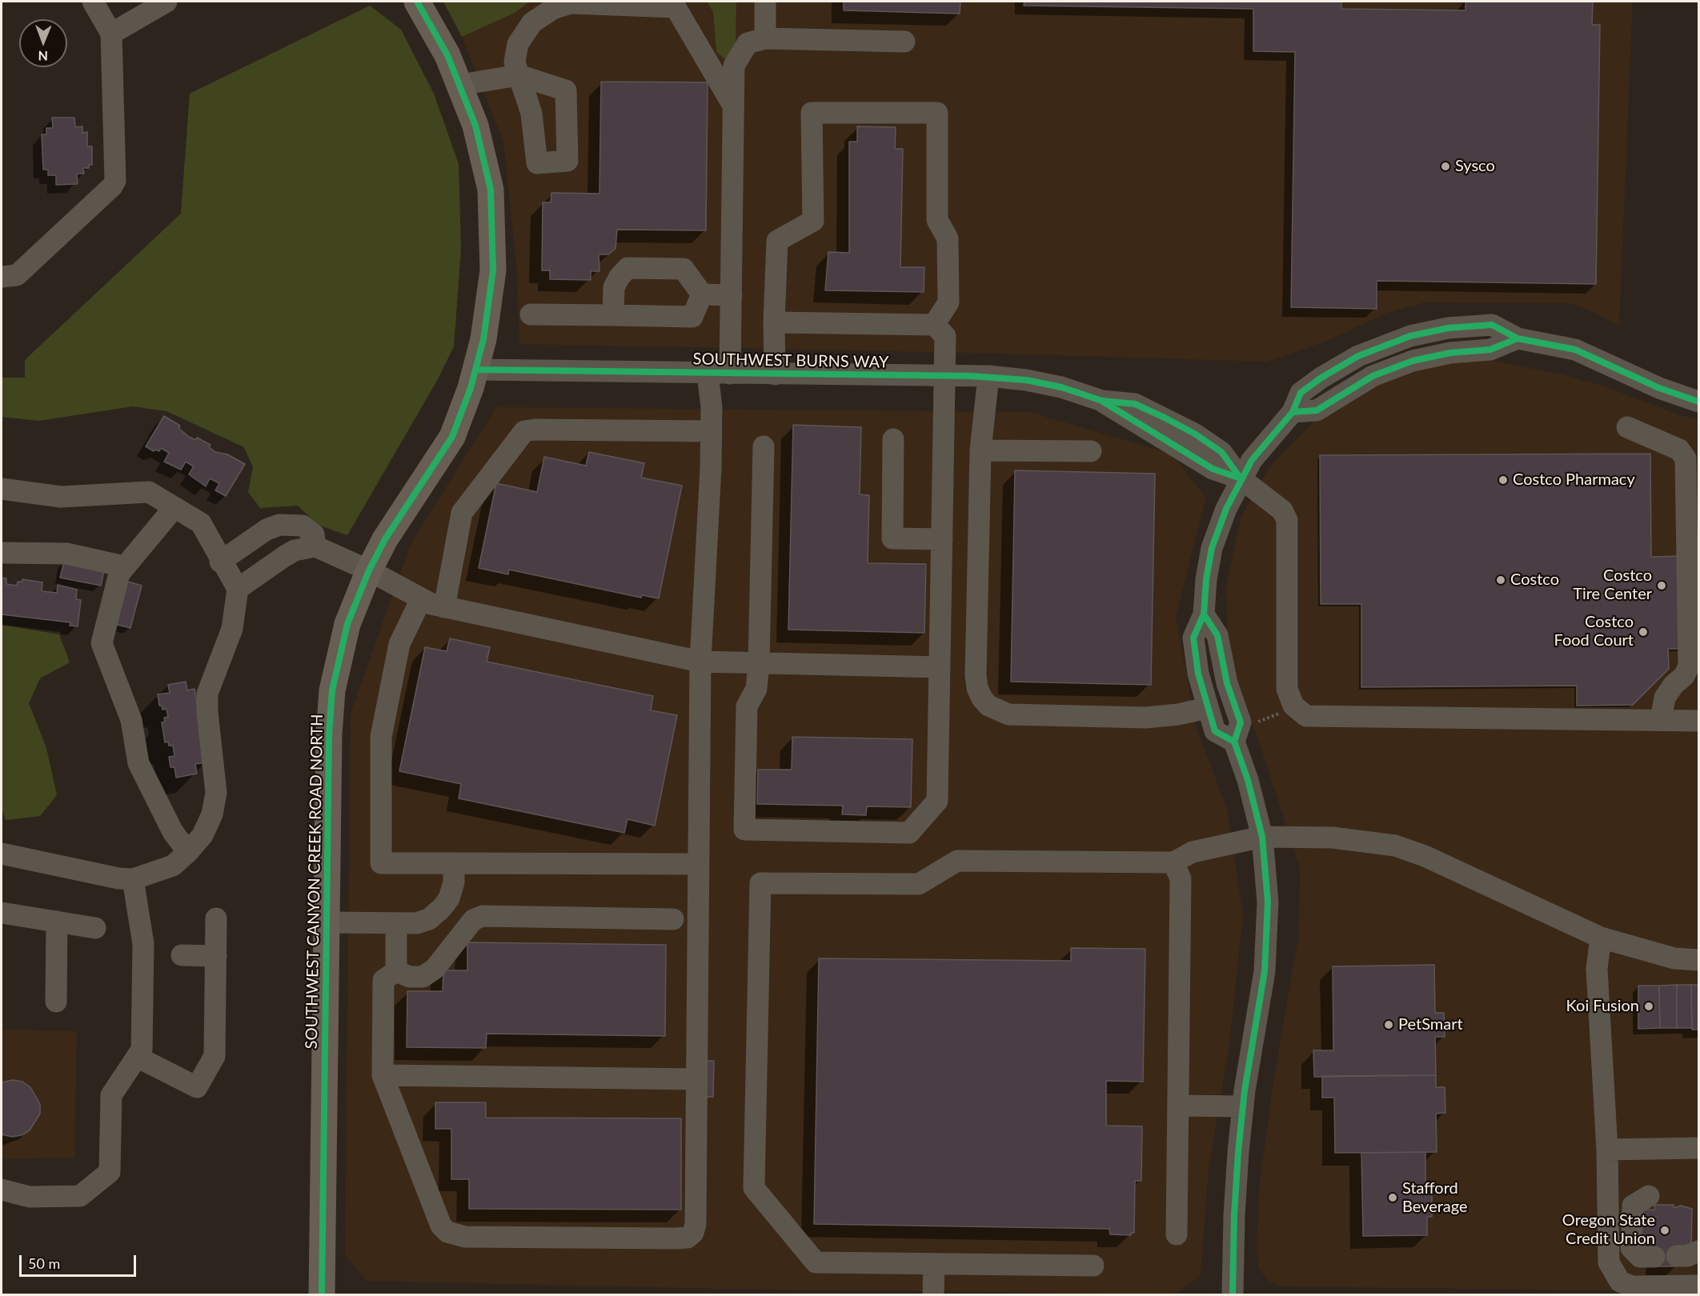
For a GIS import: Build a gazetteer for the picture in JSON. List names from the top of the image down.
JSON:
{
  "streets": {
    "main road": ["SOUTHWEST CANYON CREEK ROAD NORTH"],
    "street": ["SOUTHWEST BURNS WAY"]
  },
  "crossings": [
    ["SOUTHWEST BURNS WAY", "SOUTHWEST CANYON CREEK ROAD NORTH"]
  ],
  "places": [
    "Sysco",
    "Costco Pharmacy",
    "Costco",
    "Costco Tire Center",
    "Costco Food Court",
    "Koi Fusion",
    "PetSmart",
    "Stafford Beverage",
    "Oregon State Credit Union"
  ],
  "scale_bar": "50 m",
  "north": "bottom"
}
